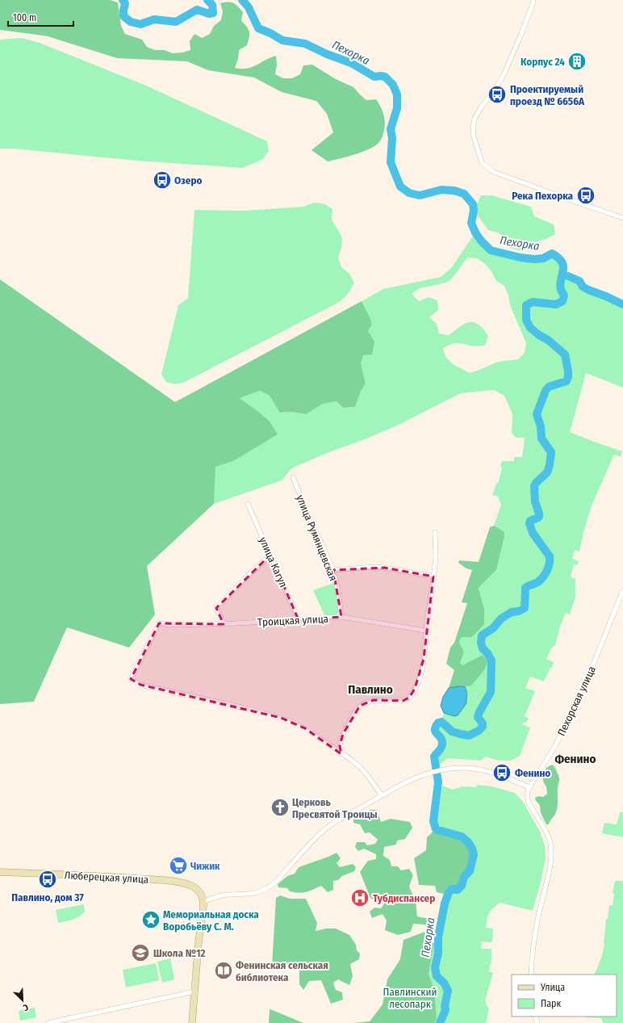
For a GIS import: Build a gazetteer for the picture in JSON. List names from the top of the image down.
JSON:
{
  "streets": {
    "main road": ["Люберецкая улица"],
    "street": [
      "улица Румянцевская",
      "улица Кагул",
      "Троицкая улица",
      "Пехорская улица"
    ]
  },
  "crossings": [
    ["улица Румянцевская", "Троицкая улица"],
    ["улица Кагул", "Троицкая улица"]
  ],
  "districts": ["Павлино", "Фенино"],
  "water": ["Пехорка"],
  "parks": ["Павлинский лесопарк"],
  "places": {
    "building": ["Корпус 24"],
    "bus stop": [
      "Проектируемый проезд № 6656А",
      "Озеро",
      "Река Пехорка",
      "Фенино",
      "Павлино, дом 37"
    ],
    "church": ["Церковь Пресвятой Троицы"],
    "supermarket": ["Чижик"],
    "hospital": ["Тубдиспансер"],
    "place": ["Мемориальная доска Воробьёву С. М."],
    "school or university": ["Школа №12"],
    "library": ["Фенинская сельская библиотека"]
  },
  "legend": ["Улица", "Парк"],
  "scale_bar": "100 m",
  "north": "bottom right"
}
